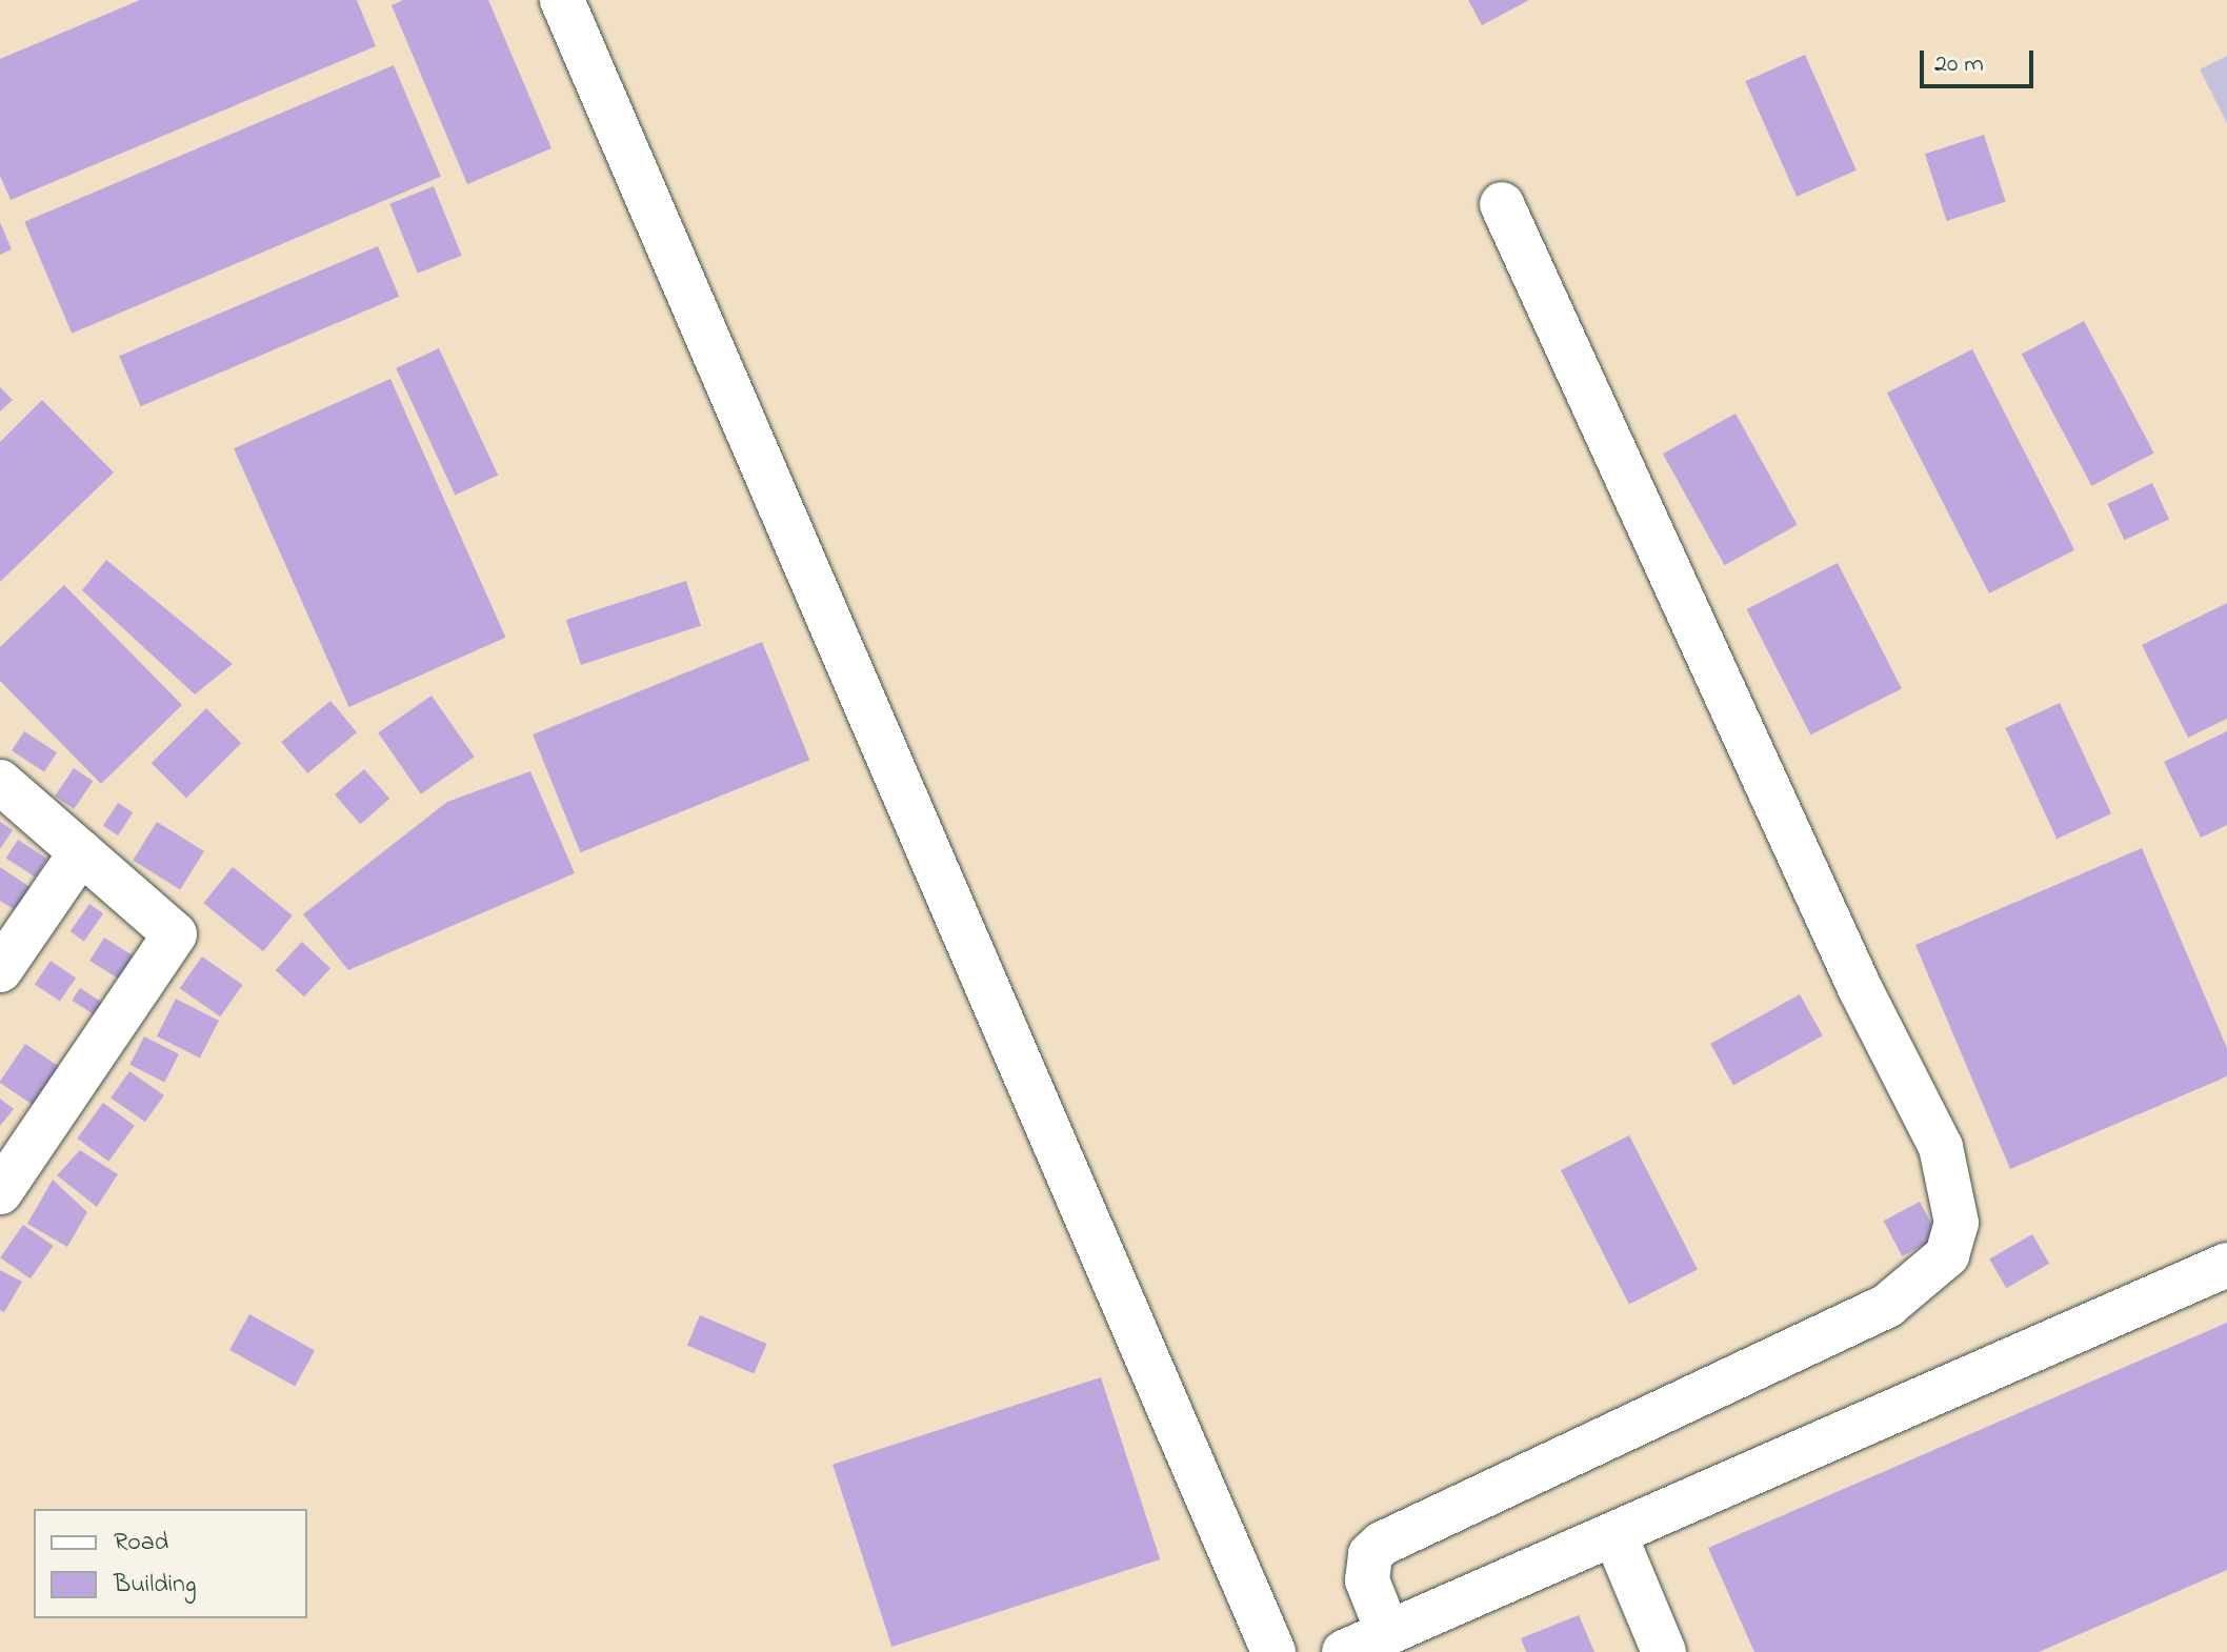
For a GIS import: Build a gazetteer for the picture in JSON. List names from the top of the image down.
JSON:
{
  "legend": ["Road", "Building"],
  "scale_bar": "20 m"
}
